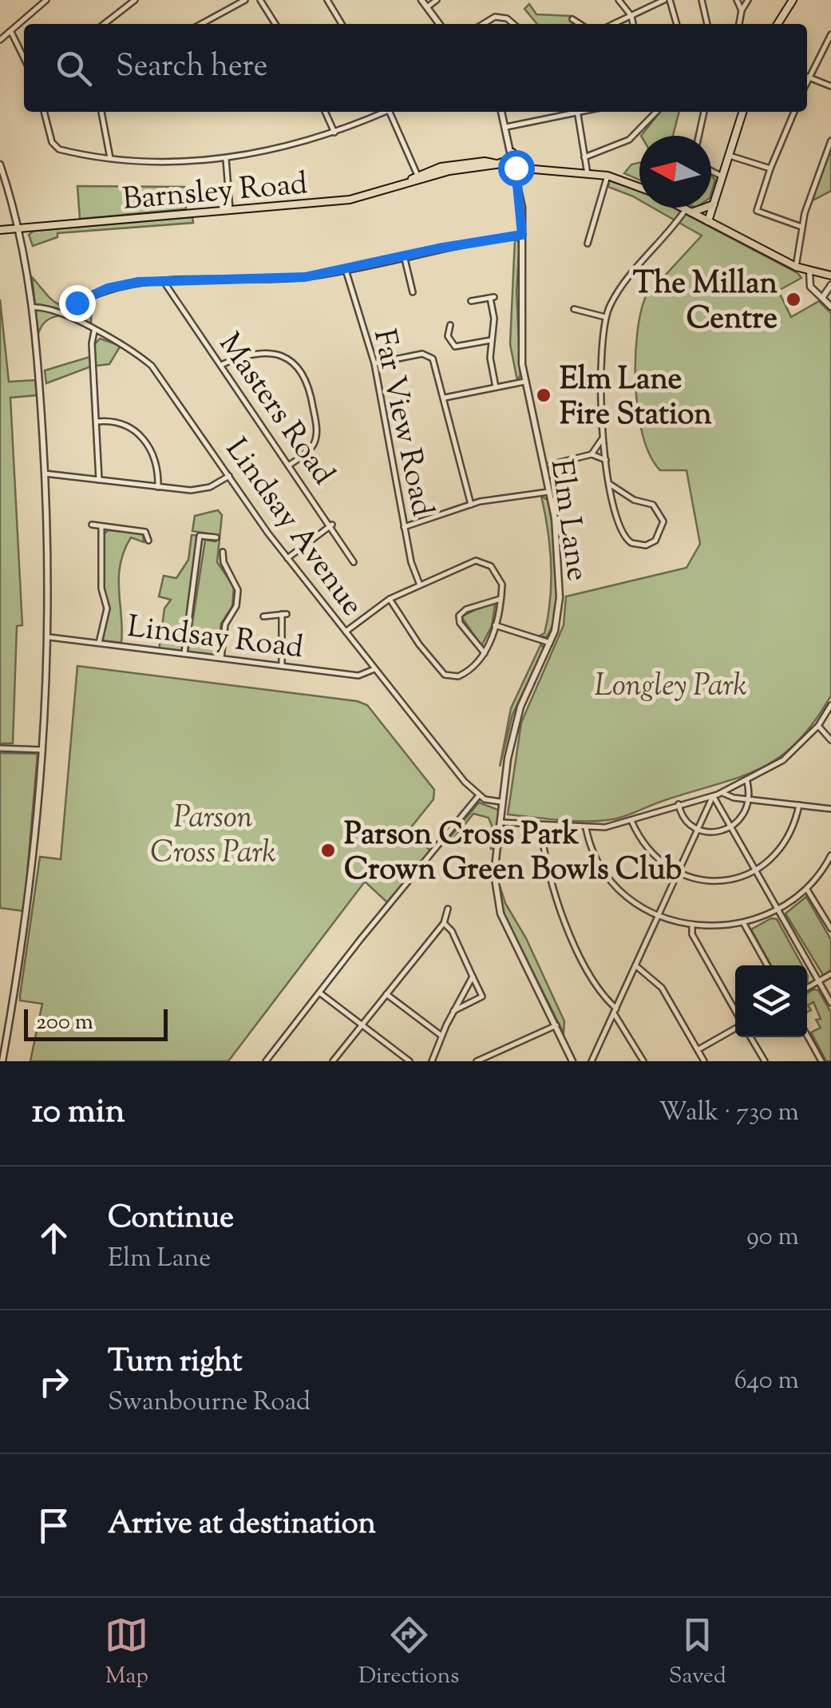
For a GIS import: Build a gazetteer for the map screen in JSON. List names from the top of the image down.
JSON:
{
  "streets": {
    "main road": ["Barnsley Road"],
    "street": [
      "Masters Road",
      "Far View Road",
      "Elm Lane",
      "Lindsay Avenue",
      "Lindsay Road"
    ]
  },
  "crossings": [
    ["Barnsley Road", "Elm Lane"],
    ["Lindsay Avenue", "Lindsay Road"]
  ],
  "parks": ["Longley Park", "Parson Cross Park"],
  "places": ["The Millan Centre", "Elm Lane Fire Station", "Parson Cross Park Crown Green Bowls Club"],
  "scale_bar": "200 m",
  "north": "left",
  "page": {
    "search": "Search here",
    "scale": "200 m",
    "heading": ["10 min", "Walk · 730 m"],
    "list": [
      ["Continue", "Elm Lane", "90 m"],
      ["Turn right", "Swanbourne Road", "640 m"],
      "Arrive at destination"
    ],
    "nav": ["Map", "Directions", "Saved"]
  }
}
